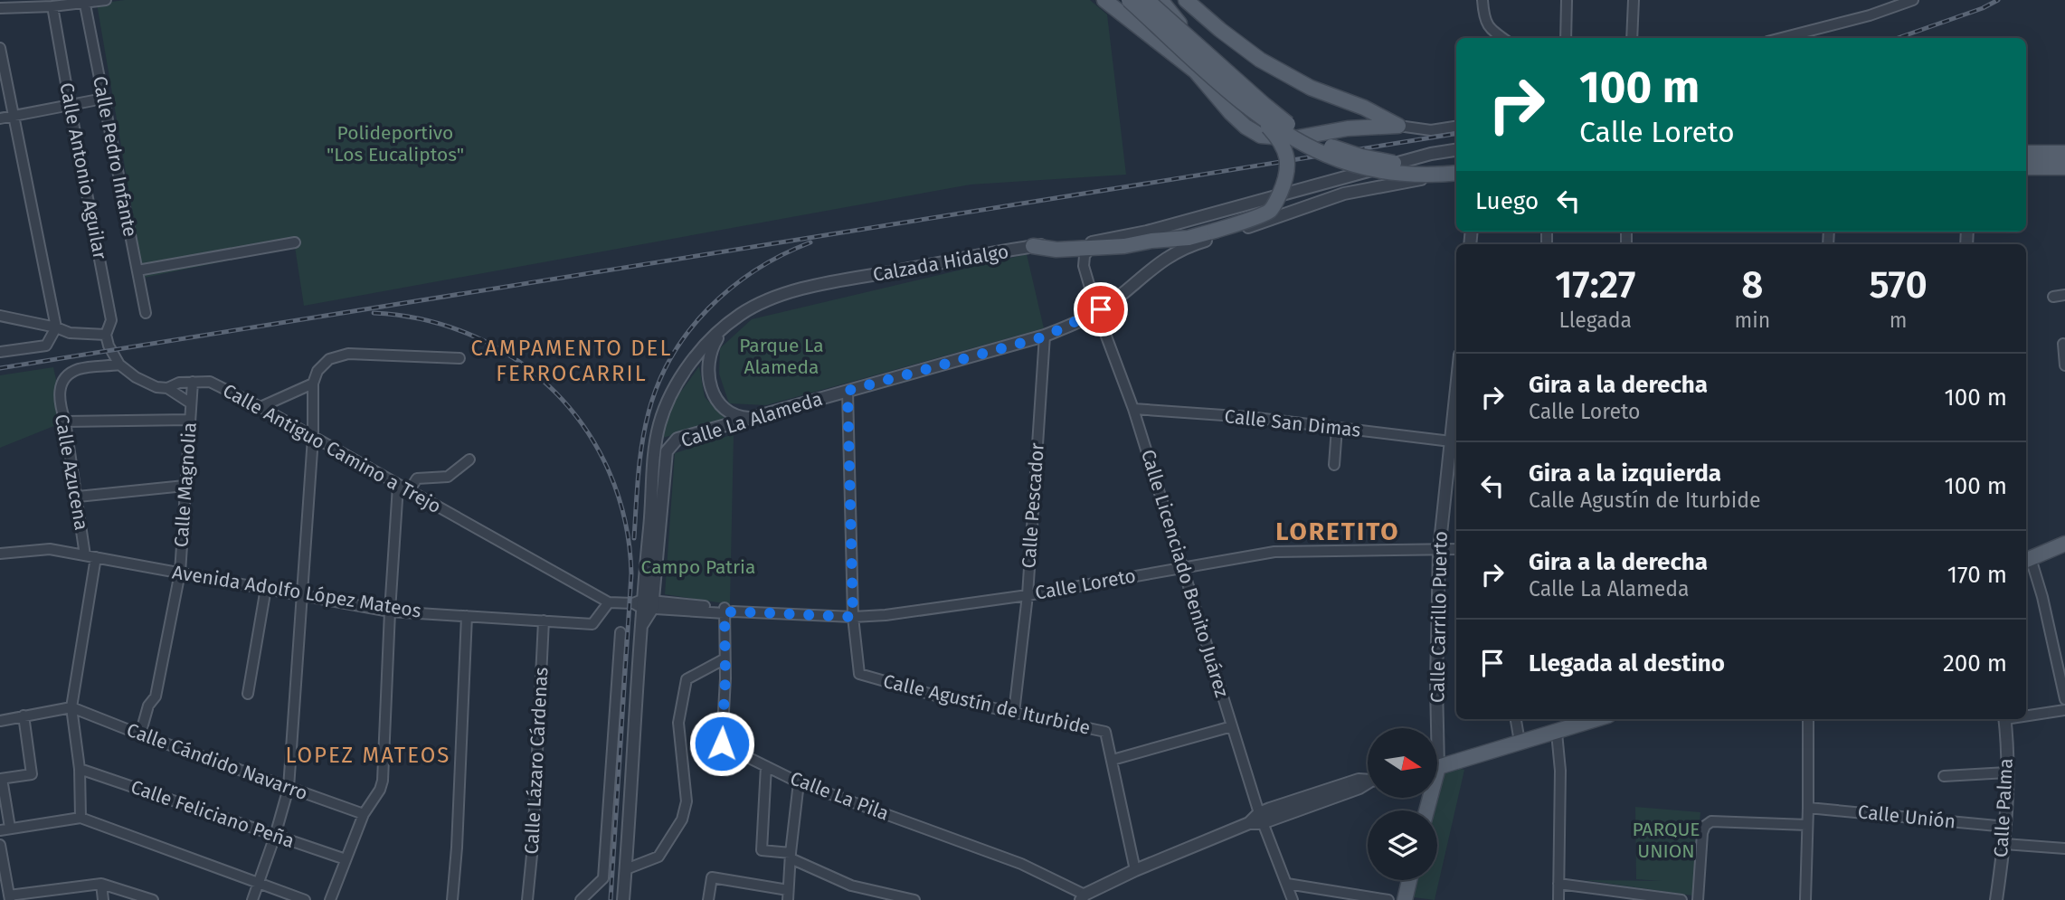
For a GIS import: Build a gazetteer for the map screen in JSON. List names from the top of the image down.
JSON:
{
  "streets": {
    "street": [
      "Calle Pedro Infante",
      "Calle Antonio Aguilar",
      "Calzada Hidalgo",
      "Calle La Alameda",
      "Calle San Dimas",
      "Calle Antiguo Camino a Trejo",
      "Calle Azucena",
      "Calle Magnolia",
      "Calle Pescador",
      "Calle Licenciado Benito Juárez",
      "Calle Loreto",
      "Avenida Adolfo López Mateos",
      "Calle Carrillo Puerto",
      "Calle Agustín de Iturbide",
      "Calle Lázaro Cárdenas",
      "Calle Cándido Navarro",
      "Calle La Pila",
      "Calle Palma",
      "Calle Feliciano Peña",
      "Calle Unión"
    ]
  },
  "crossings": [
    ["Calzada Hidalgo", "Calle La Alameda"],
    ["Calzada Hidalgo", "Calle Antiguo Camino a Trejo"],
    ["Calzada Hidalgo", "Calle Loreto"],
    ["Calle La Alameda", "Calle Antiguo Camino a Trejo"],
    ["Calle La Alameda", "Calle Pescador"],
    ["Calle La Alameda", "Calle Licenciado Benito Juárez"],
    ["Calle La Alameda", "Calle Loreto"],
    ["Calle La Alameda", "Calle Agustín de Iturbide"],
    ["Calle San Dimas", "Calle Licenciado Benito Juárez"],
    ["Calle San Dimas", "Calle Carrillo Puerto"],
    ["Calle Antiguo Camino a Trejo", "Calle Magnolia"],
    ["Calle Antiguo Camino a Trejo", "Calle Loreto"],
    ["Calle Antiguo Camino a Trejo", "Avenida Adolfo López Mateos"],
    ["Calle Azucena", "Avenida Adolfo López Mateos"],
    ["Calle Magnolia", "Avenida Adolfo López Mateos"],
    ["Calle Magnolia", "Calle Cándido Navarro"],
    ["Calle Pescador", "Calle Loreto"],
    ["Calle Pescador", "Calle Agustín de Iturbide"],
    ["Calle Licenciado Benito Juárez", "Calle Loreto"],
    ["Calle Loreto", "Calle Carrillo Puerto"],
    ["Calle Loreto", "Calle Agustín de Iturbide"],
    ["Calle Loreto", "Calle La Pila"],
    ["Avenida Adolfo López Mateos", "Calle Lázaro Cárdenas"],
    ["Calle Palma", "Calle Unión"]
  ],
  "districts": ["CAMPAMENTO DEL FERROCARRIL", "LORETITO", "LOPEZ MATEOS"],
  "parks": [
    "Polideportivo \"Los Eucaliptos\"",
    "Parque La Alameda",
    "Campo Patria",
    "PARQUE UNION"
  ],
  "north": "right",
  "page": {
    "turn": ["100 m", "Calle Loreto"],
    "then": "Luego",
    "eta": [
      "17:27",
      "Llegada",
      "8",
      "min",
      "570",
      "m"
    ],
    "list": [
      {
        "name": "Gira a la derecha",
        "note": "Calle Loreto",
        "value": "100 m"
      },
      {
        "name": "Gira a la izquierda",
        "note": "Calle Agustín de Iturbide",
        "value": "100 m"
      },
      {
        "name": "Gira a la derecha",
        "note": "Calle La Alameda",
        "value": "170 m"
      },
      {
        "name": "Llegada al destino",
        "value": "200 m"
      }
    ]
  }
}
